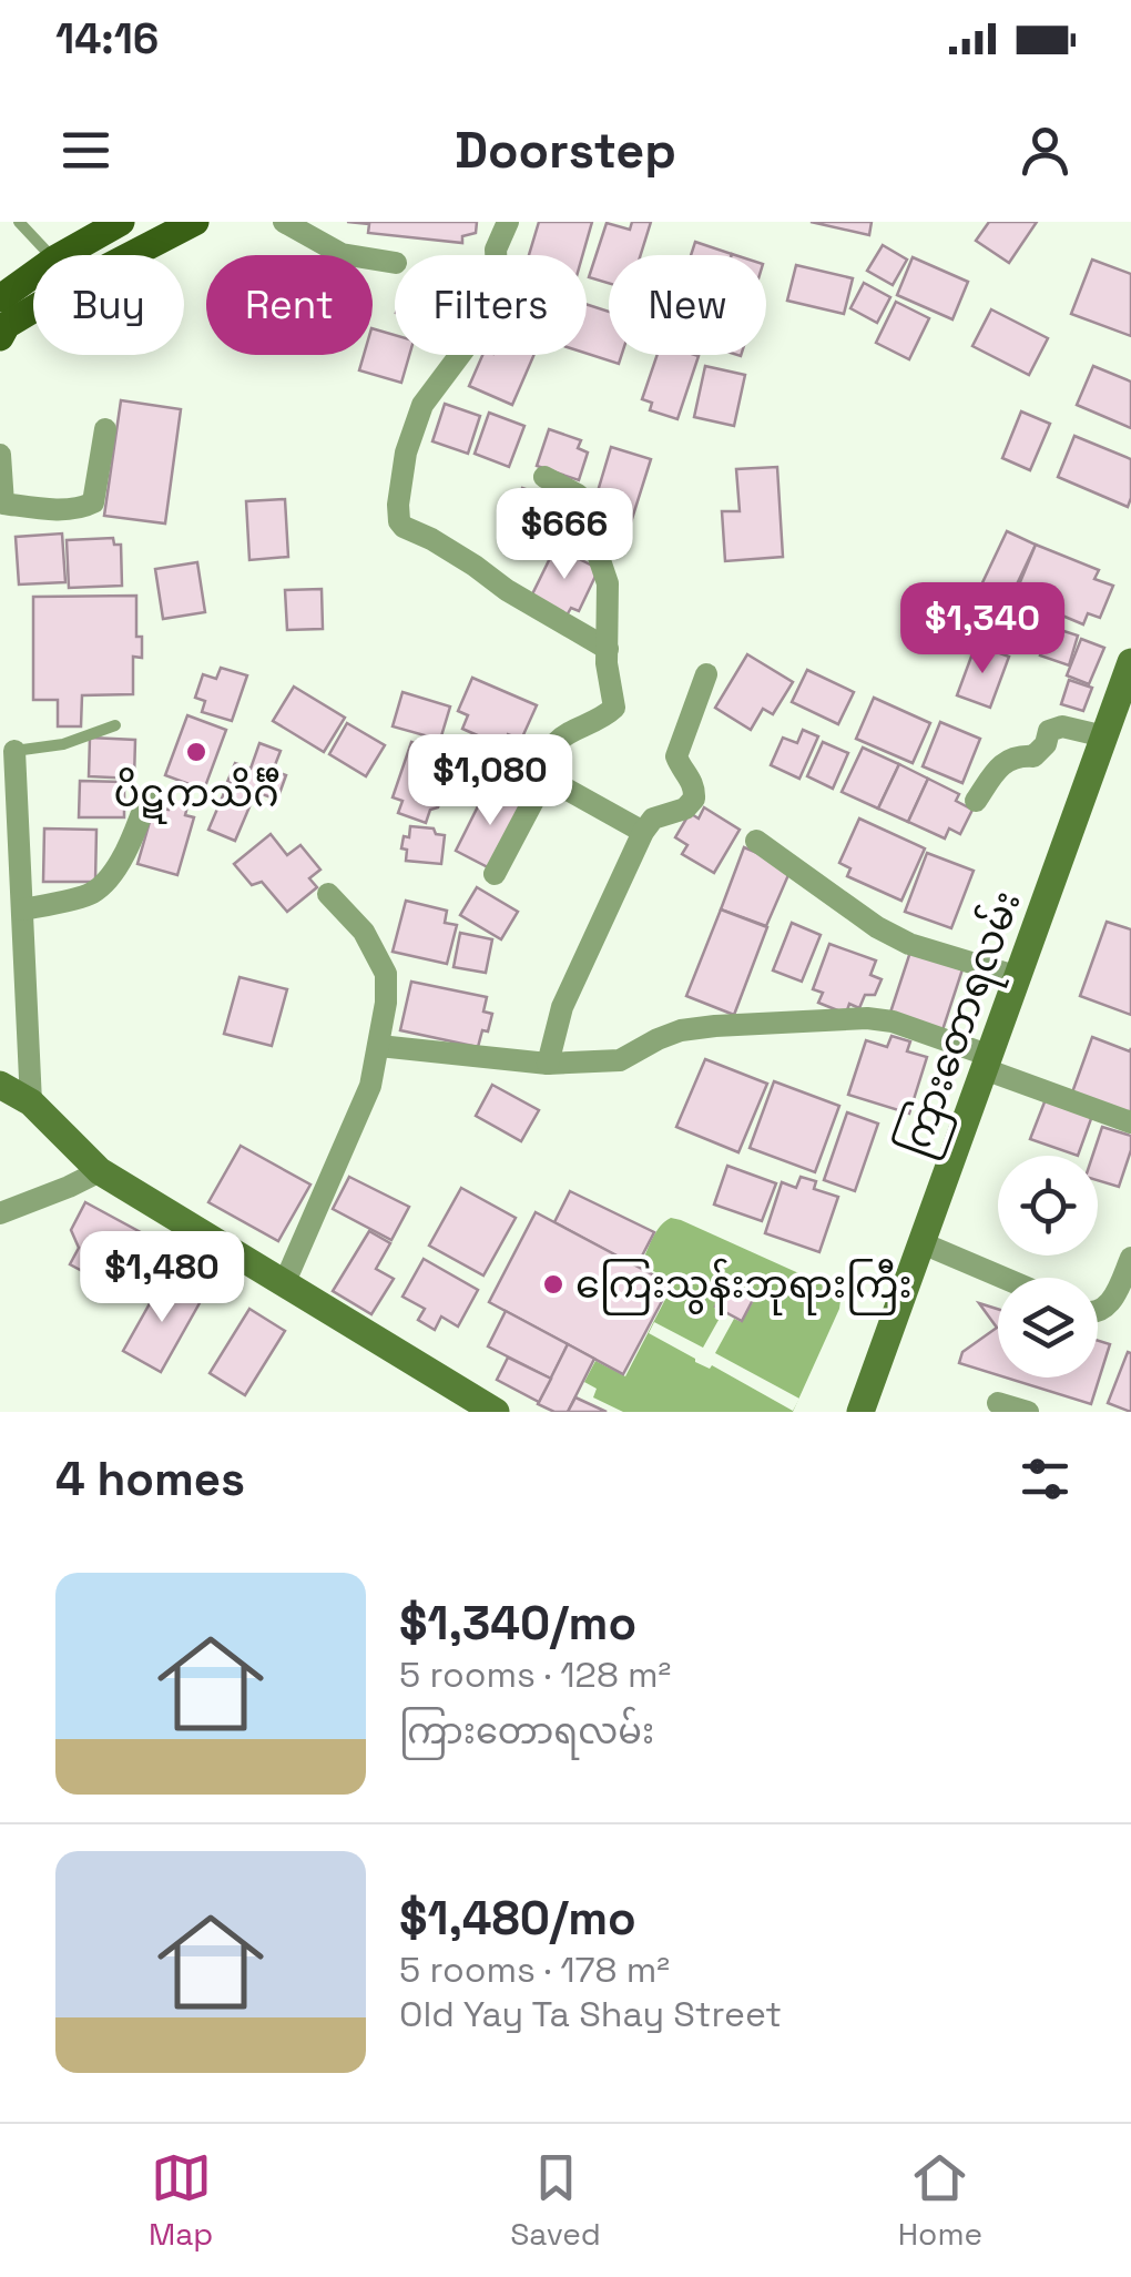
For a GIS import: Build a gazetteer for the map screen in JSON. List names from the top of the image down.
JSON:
{
  "streets": {
    "main road": ["ကြားတောရလမ်း"]
  },
  "places": ["ပိဋကသိင်္ဂီ", "ကြေးသွန်းဘုရားကြီး"],
  "page": {
    "status": "14:16",
    "header": "Doorstep",
    "chip": [
      "Buy",
      "Rent",
      "Filters",
      "New"
    ],
    "price": [
      "$666",
      "$1,340",
      "$1,080",
      "$1,480"
    ],
    "heading": "4 homes",
    "list": [
      {
        "name": "$1,340/mo",
        "note": "5 rooms · 128 m² · ကြားတောရလမ်း"
      },
      {
        "name": "$1,480/mo",
        "note": "5 rooms · 178 m² · Old Yay Ta Shay Street"
      }
    ],
    "tabs": ["Map", "Saved", "Home"]
  }
}
